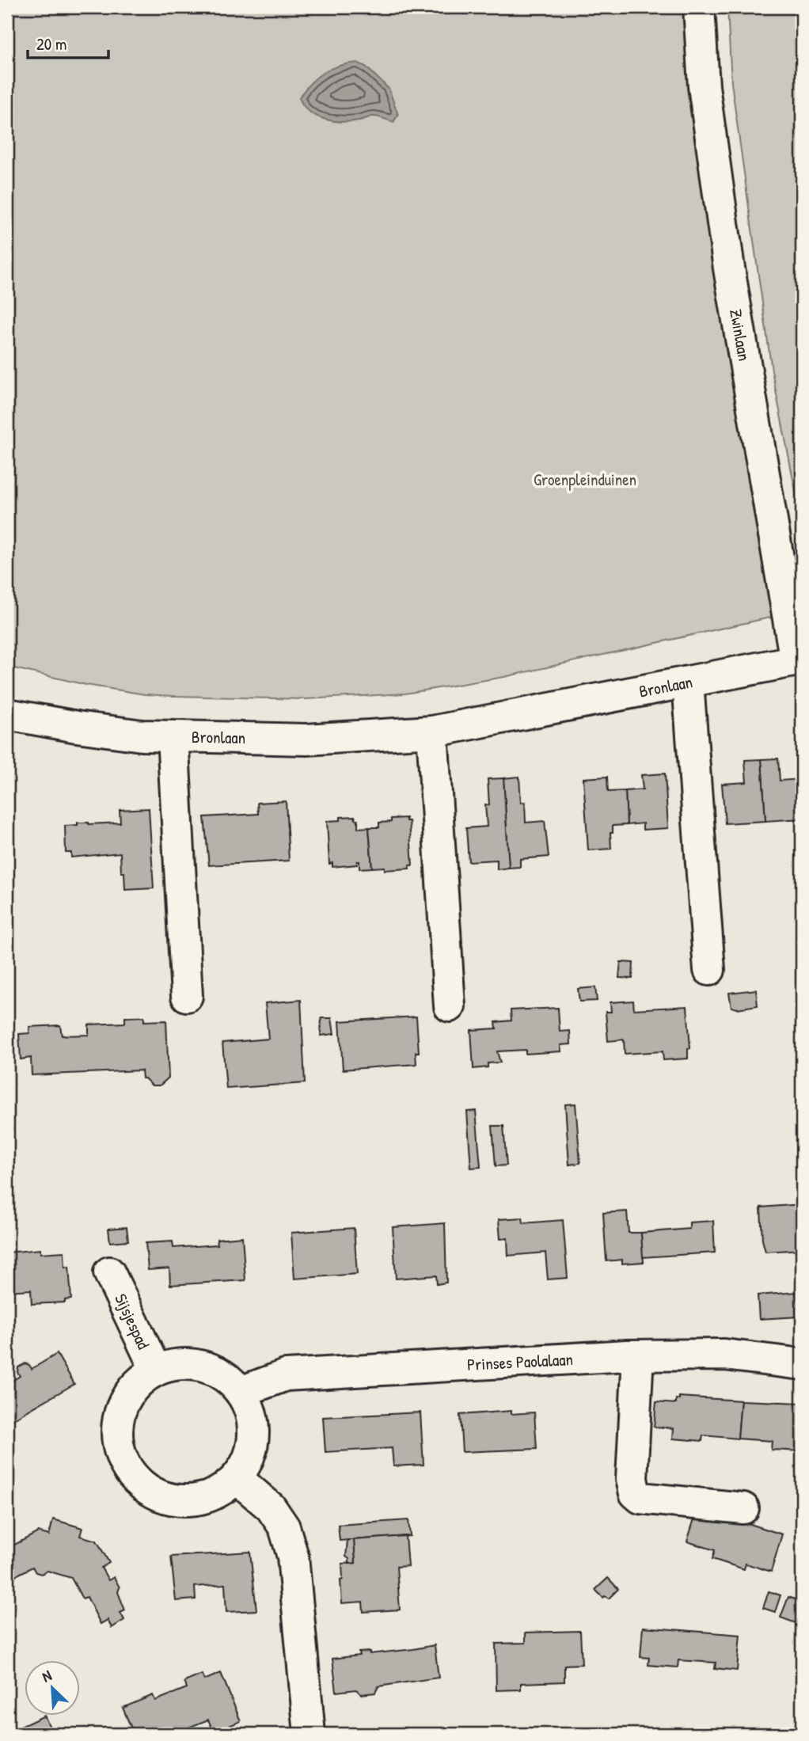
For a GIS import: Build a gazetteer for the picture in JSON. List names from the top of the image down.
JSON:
{
  "streets": {
    "street": [
      "Zwinlaan",
      "Bronlaan",
      "Sijsjespad",
      "Prinses Paolalaan"
    ]
  },
  "crossings": [
    ["Zwinlaan", "Bronlaan"],
    ["Sijsjespad", "Prinses Paolalaan"]
  ],
  "parks": ["Groenpleinduinen"],
  "scale_bar": "20 m",
  "north": "top left"
}
